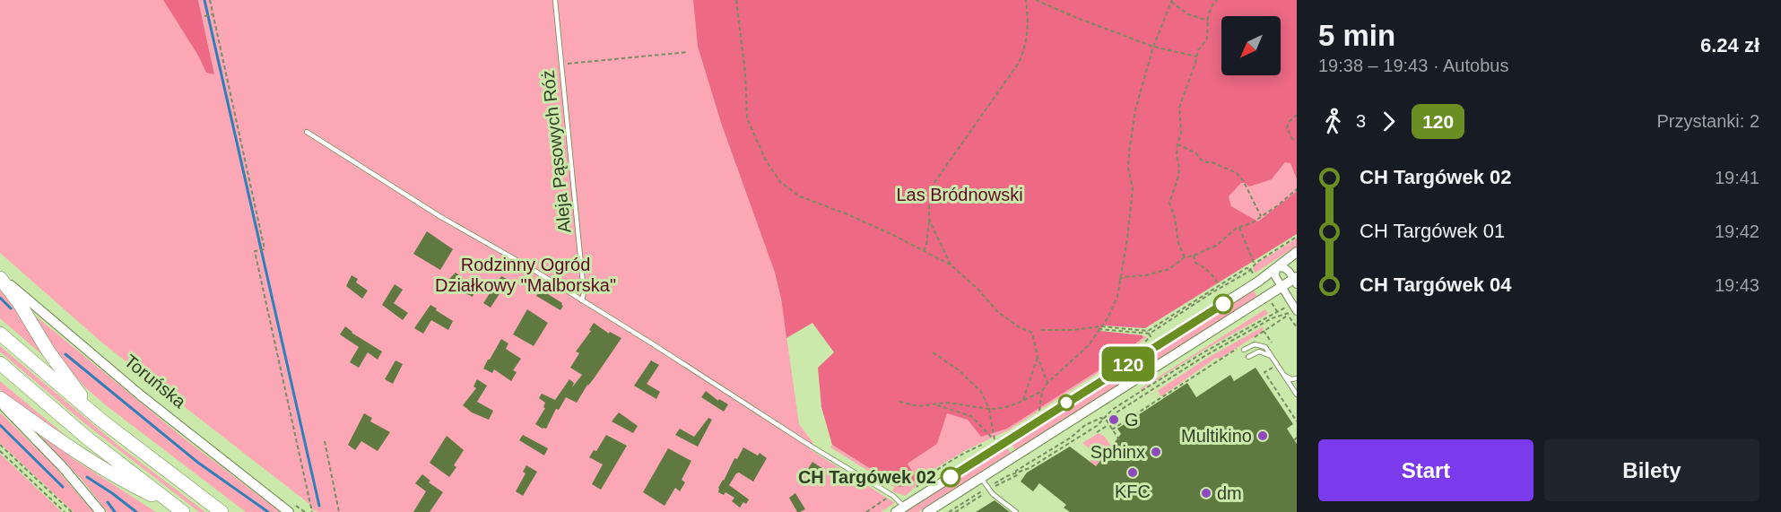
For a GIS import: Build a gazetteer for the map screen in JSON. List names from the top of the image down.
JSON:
{
  "streets": {
    "street": ["Toruńska"],
    "lane": ["Aleja Pąsowych Róż"]
  },
  "parks": ["Las Bródnowski", "Rodzinny Ogród Działkowy \"Malborska\""],
  "places": [
    "G",
    "Multikino",
    "Sphinx",
    "KFC",
    "CH Targówek 02",
    "dm"
  ],
  "lines": ["bus line 120"],
  "north": "bottom left",
  "page": {
    "on_map": "120",
    "heading": ["5 min", "19:38 – 19:43 · Autobus", "6.24 zł"],
    "legs": ["3", "120", "Przystanki: 2"],
    "list": [
      {
        "name": "CH Targówek 02",
        "value": "19:41"
      },
      {
        "name": "CH Targówek 01",
        "value": "19:42"
      },
      {
        "name": "CH Targówek 04",
        "value": "19:43"
      }
    ],
    "buttons": ["Start", "Bilety"]
  }
}
